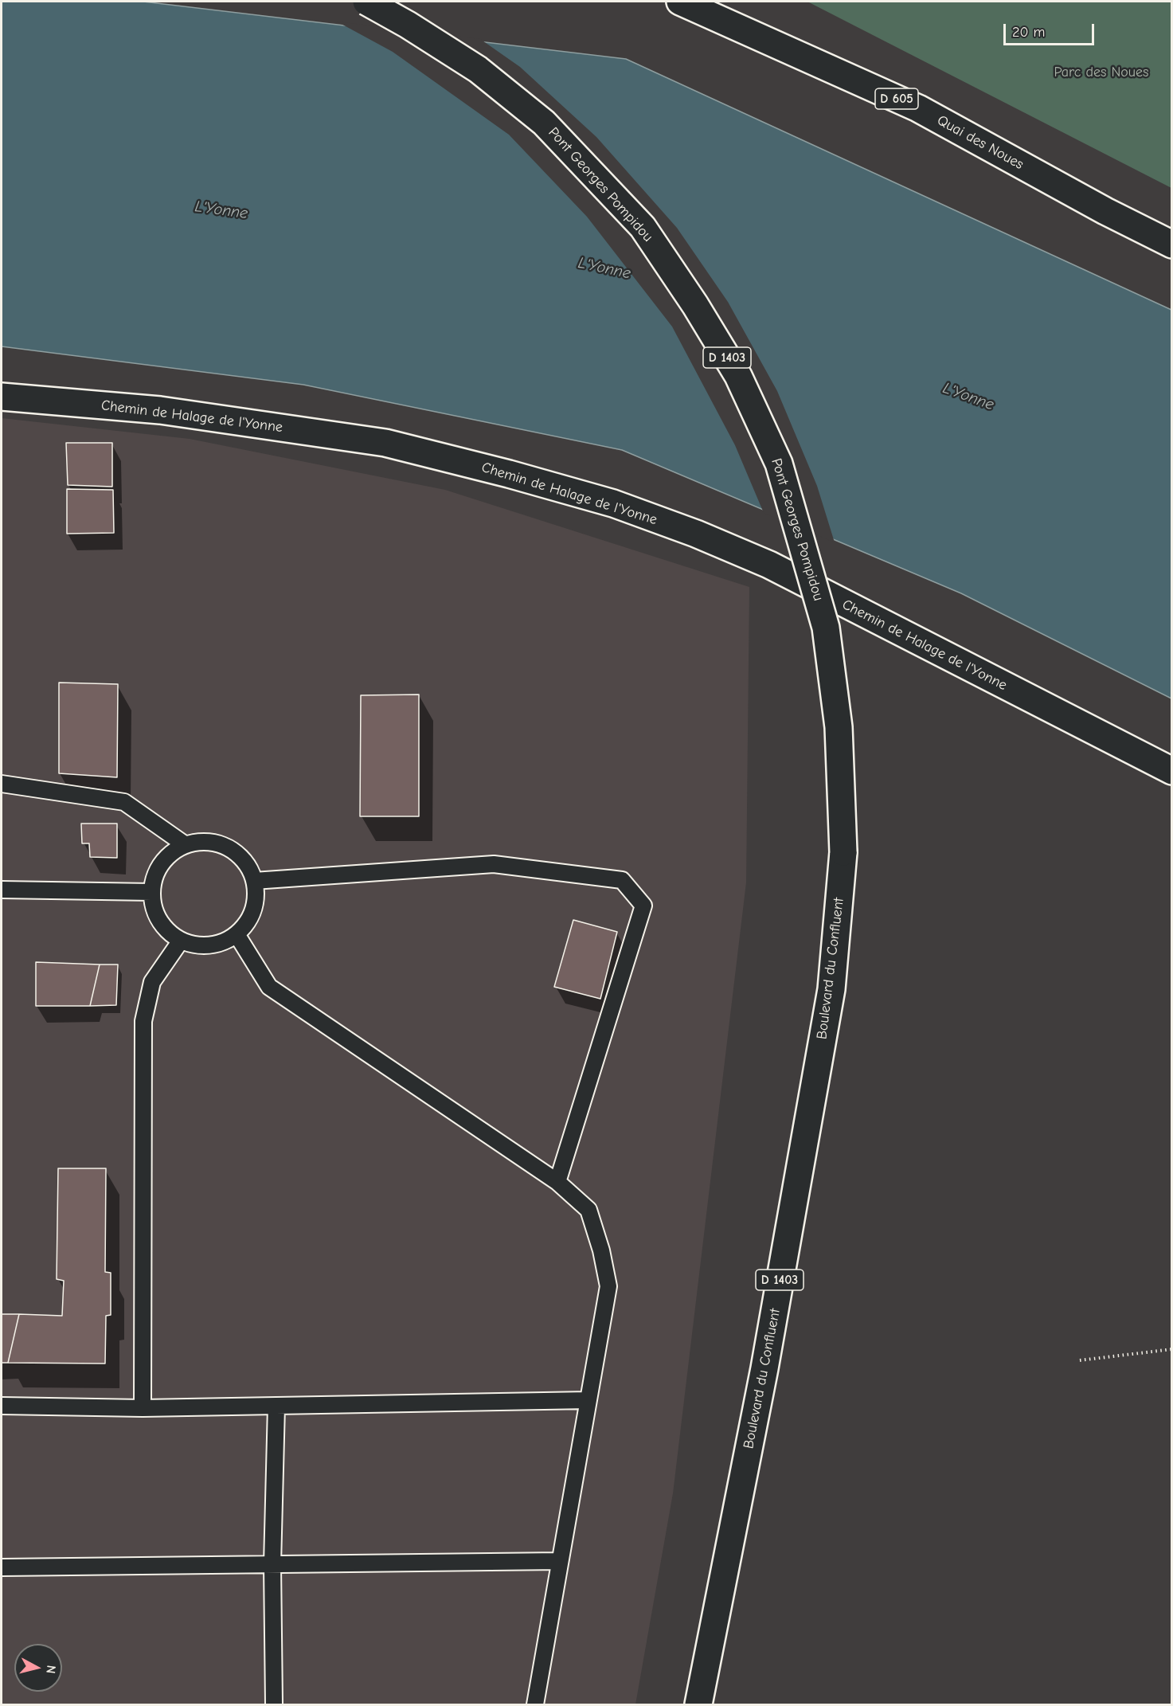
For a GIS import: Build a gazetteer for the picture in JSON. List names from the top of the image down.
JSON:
{
  "streets": {
    "main road": [
      "D 605",
      "Quai des Noues",
      "Pont Georges Pompidou",
      "D 1403",
      "Chemin de Halage de l'Yonne",
      "Boulevard du Confluent"
    ]
  },
  "crossings": [
    ["Pont Georges Pompidou", "Boulevard du Confluent"]
  ],
  "water": ["L'Yonne"],
  "parks": ["Parc des Noues"],
  "scale_bar": "20 m",
  "north": "right"
}
